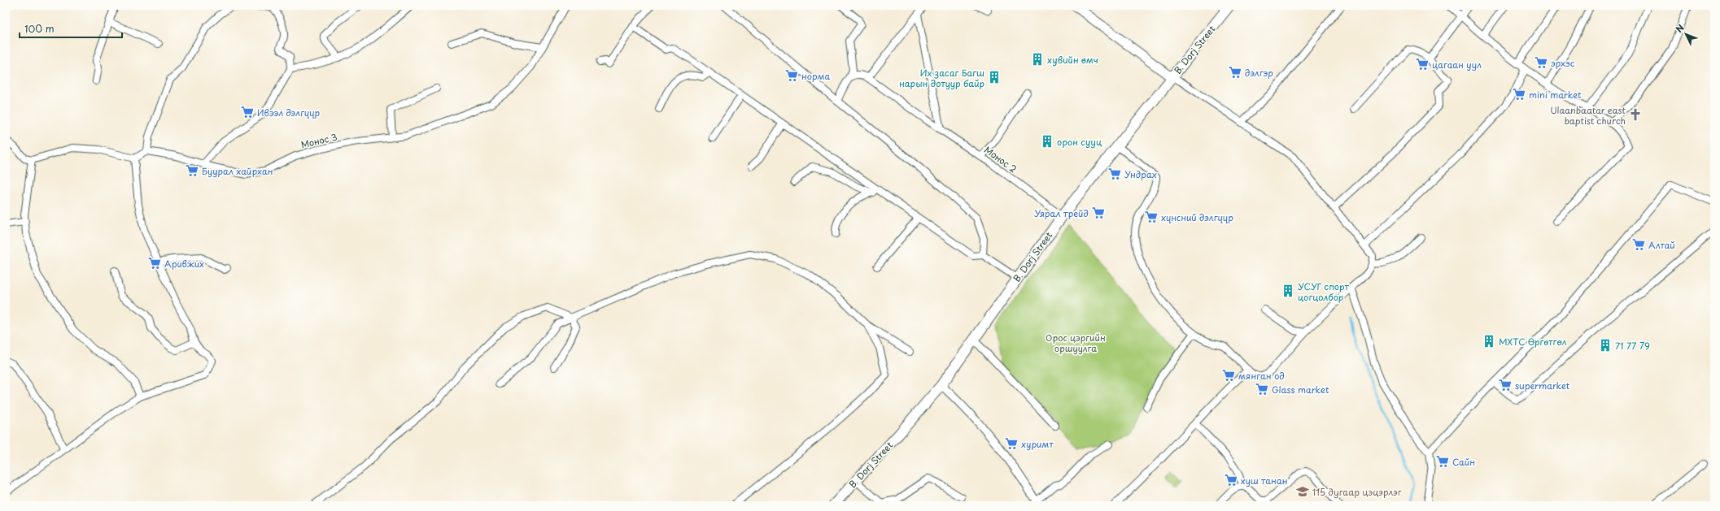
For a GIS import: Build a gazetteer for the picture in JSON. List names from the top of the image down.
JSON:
{
  "streets": {
    "main road": ["B. Dorj Street"],
    "street": ["Монос 3", "Монос 2"]
  },
  "crossings": [
    ["B. Dorj Street", "Монос 2"]
  ],
  "parks": ["Орос цэргийн оршуулга"],
  "places": {
    "building": [
      "хувийн өмч",
      "Их засаг Багш нарын дотуур байр",
      "орон сууц",
      "УСУГ спорт цогцолбор",
      "МХТС Өргөтгөл",
      "71 77 79"
    ],
    "supermarket": [
      "эрхэс",
      "цагаан уул",
      "дэлгэр",
      "норма",
      "mini market",
      "Ивээл дэлгүүр",
      "Буурал хайрхан",
      "Ундрах",
      "Уярал трейд",
      "хүнсний дэлгүүр",
      "Алтай",
      "Аривжих",
      "мянган од",
      "supermarket",
      "Glass market",
      "хуримт",
      "Сайн",
      "хуш танан"
    ],
    "church": ["Ulaanbaatar east baptist church"],
    "school or university": ["115 дугаар цэцэрлэг"]
  },
  "scale_bar": "100 m",
  "north": "top left"
}
